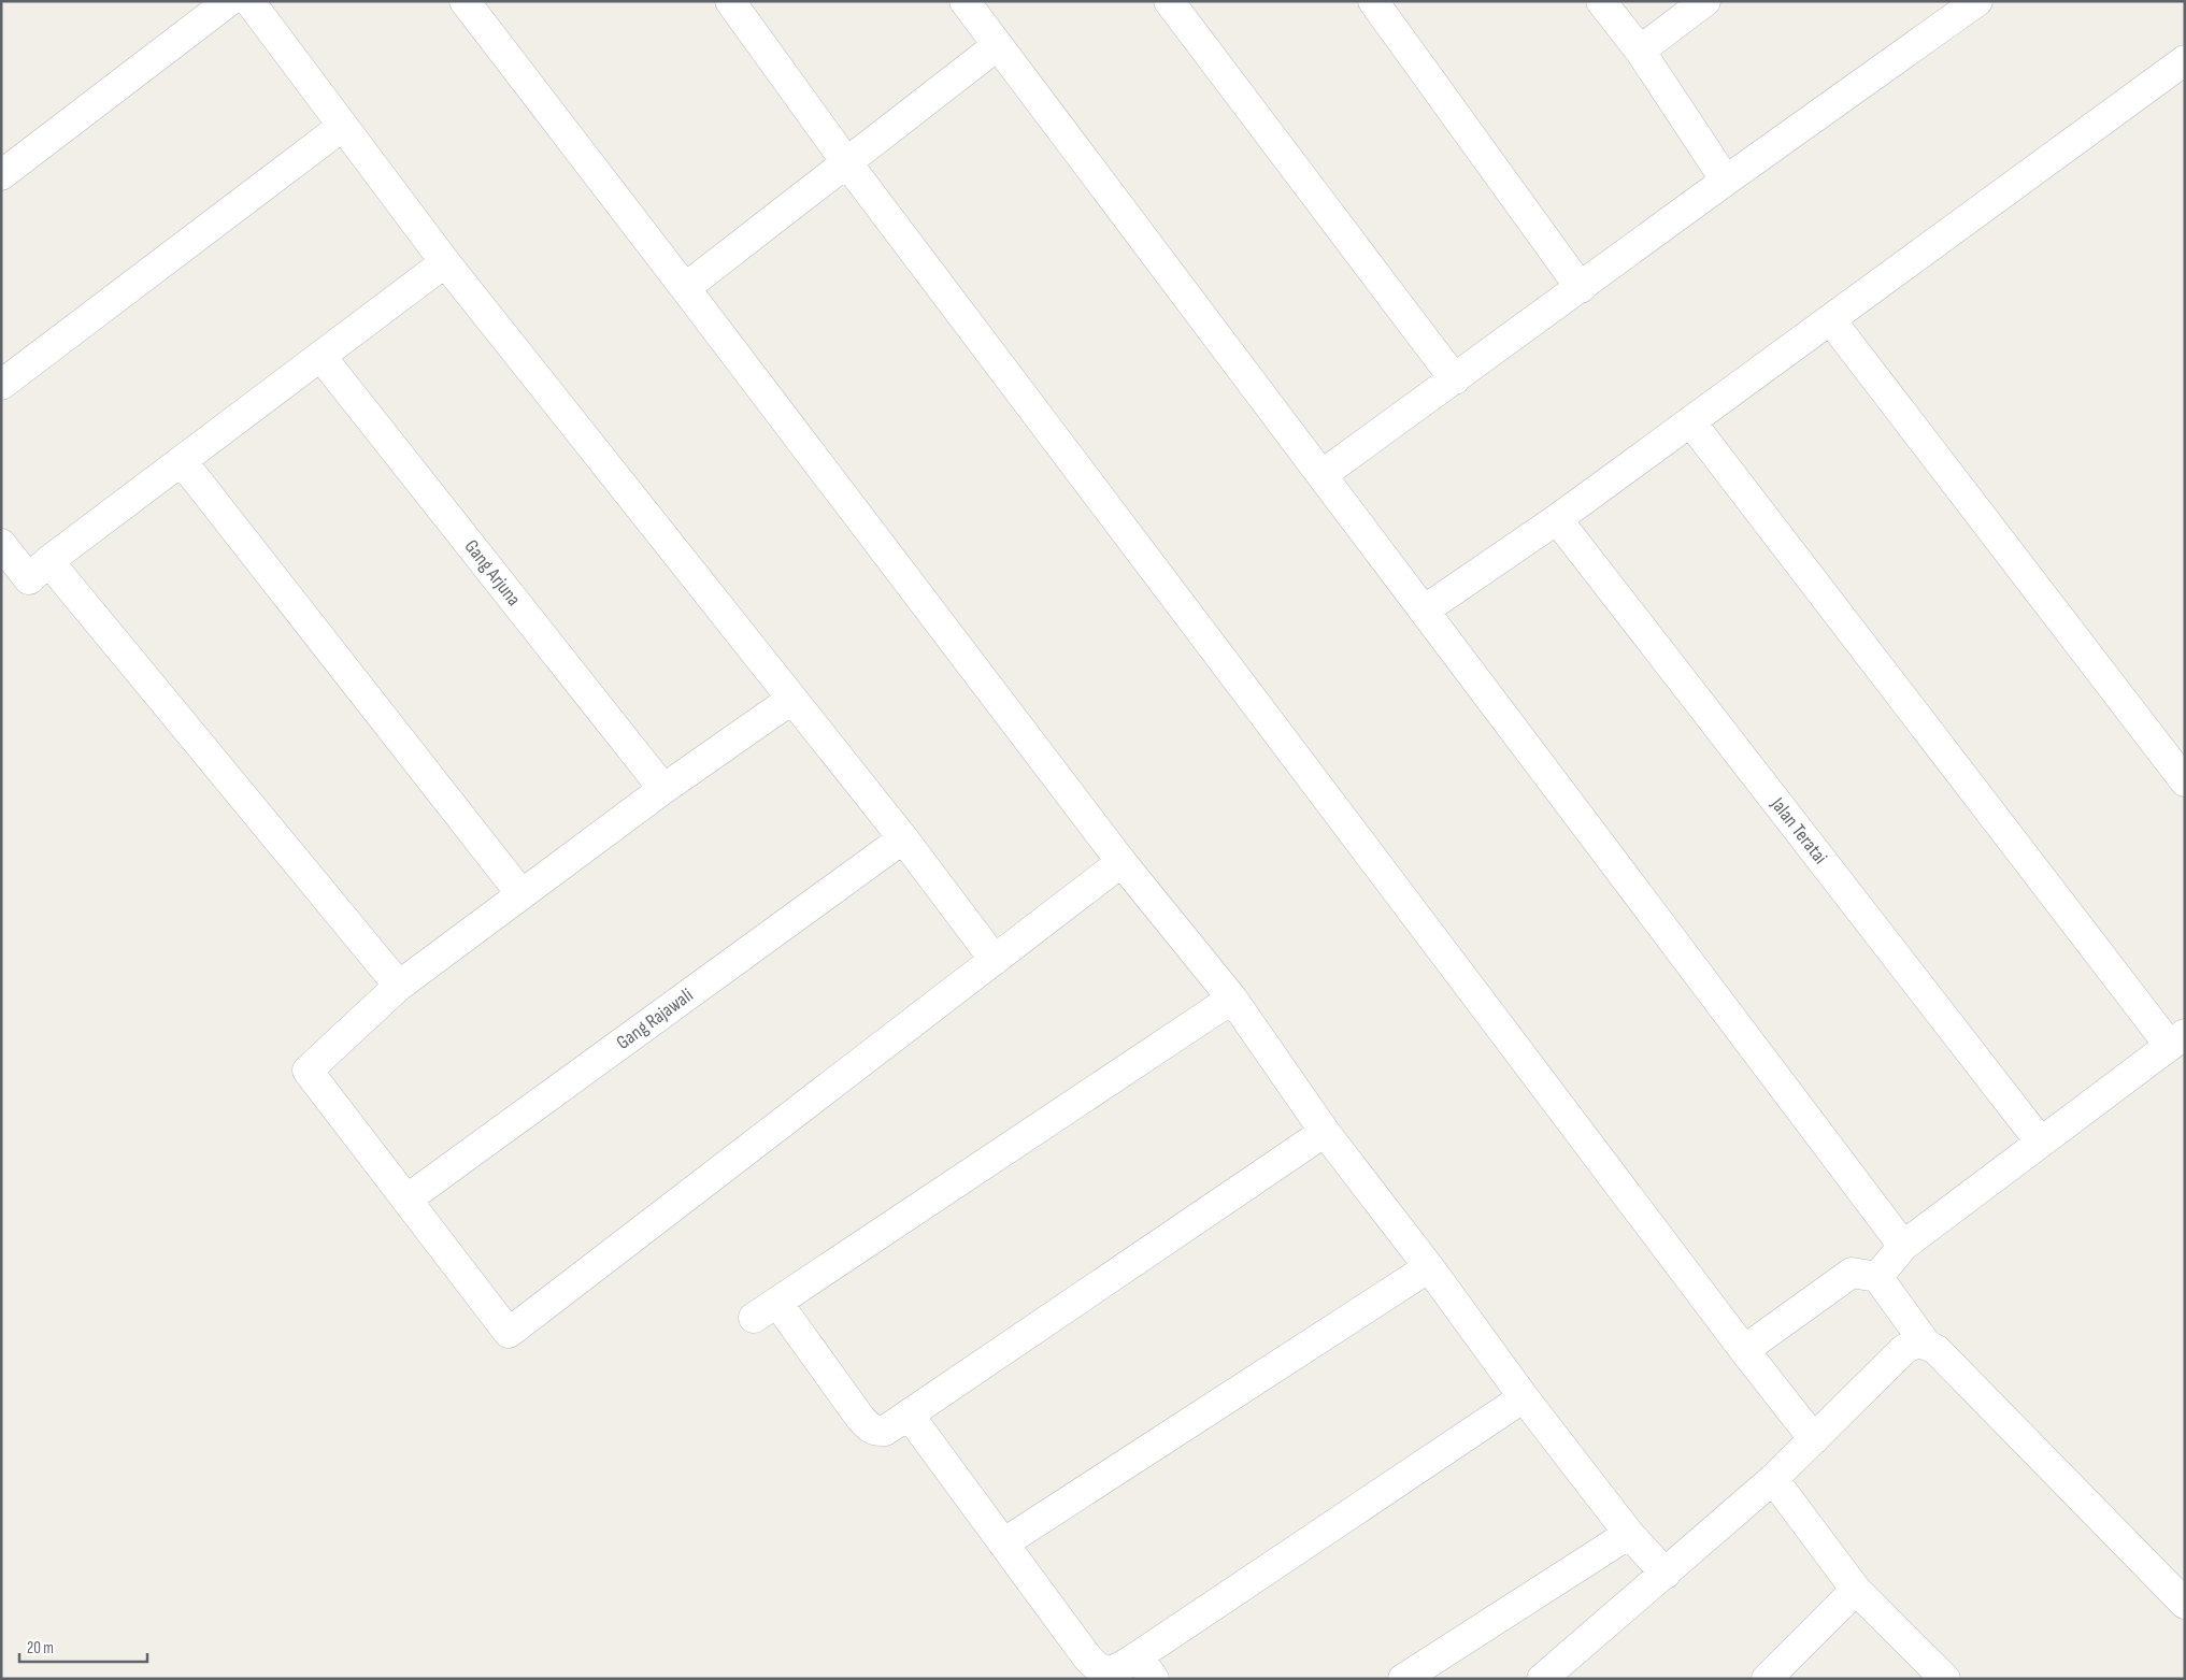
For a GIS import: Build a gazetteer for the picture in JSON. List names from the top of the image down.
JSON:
{
  "streets": {
    "street": ["Gang Arjuna", "Jalan Teratai", "Gang Rajawali"]
  },
  "scale_bar": "20 m"
}
